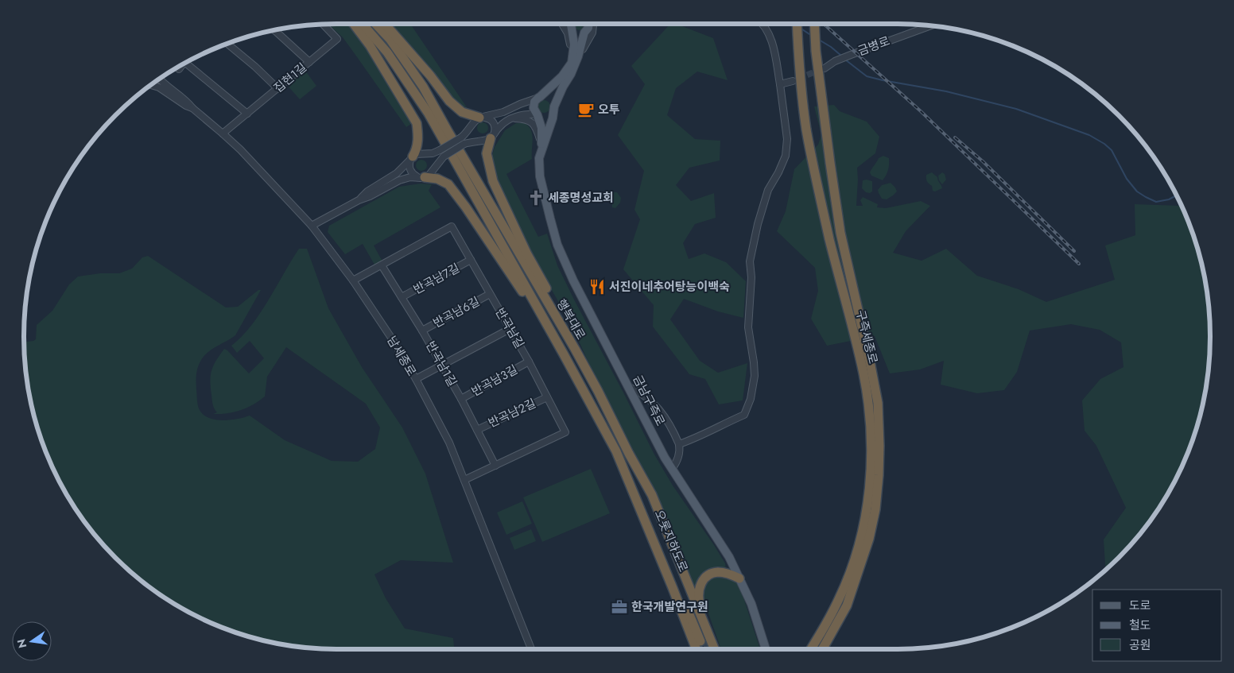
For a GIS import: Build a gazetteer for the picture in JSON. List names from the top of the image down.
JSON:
{
  "streets": {
    "highway": ["행복대로", "구즉세종로", "오롯지하도로"],
    "main road": ["금남구즉로"],
    "street": [
      "금병로",
      "집현1길",
      "반곡남7길",
      "반곡남6길",
      "반곡남길",
      "남세종로",
      "반곡남1길",
      "반곡남3길",
      "반곡남2길"
    ]
  },
  "crossings": [
    ["집현1길", "남세종로"],
    ["반곡남7길", "반곡남길"],
    ["반곡남7길", "반곡남1길"],
    ["반곡남6길", "반곡남길"],
    ["반곡남6길", "반곡남1길"],
    ["행복대로", "오롯지하도로"],
    ["반곡남길", "남세종로"],
    ["반곡남길", "반곡남1길"],
    ["반곡남길", "반곡남3길"],
    ["반곡남길", "반곡남2길"],
    ["반곡남1길", "반곡남3길"],
    ["반곡남1길", "반곡남2길"]
  ],
  "places": {
    "cafe": ["오투"],
    "church": ["세종명성교회"],
    "restaurant": ["서진이네추어탕능이백숙"],
    "office": ["한국개발연구원"]
  },
  "legend": ["도로", "철도", "공원"],
  "north": "left"
}
